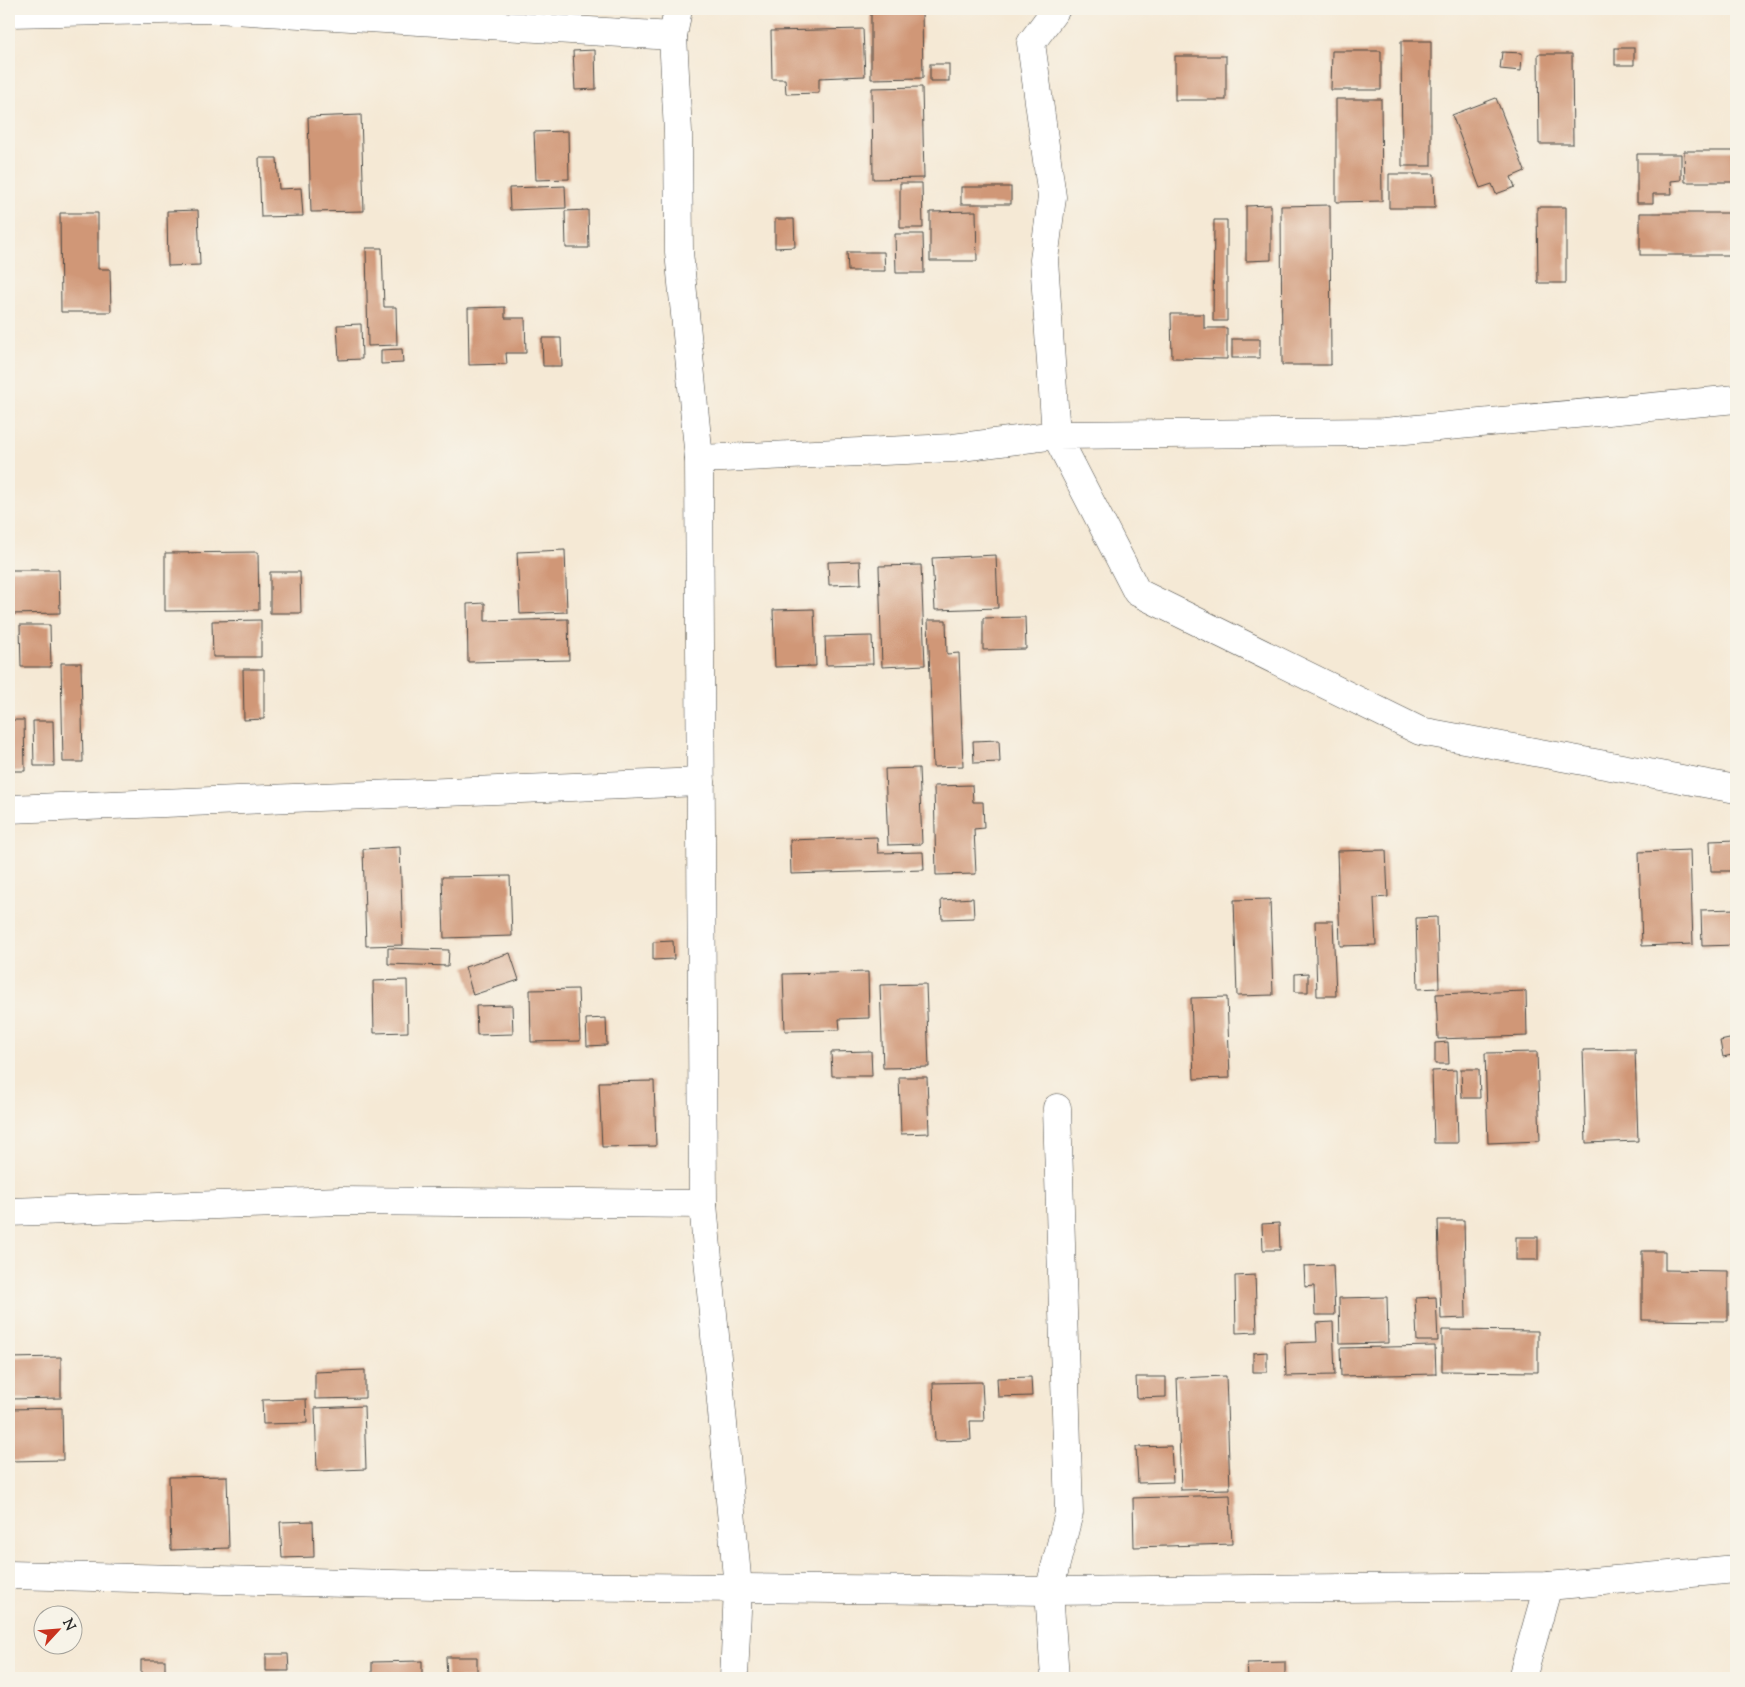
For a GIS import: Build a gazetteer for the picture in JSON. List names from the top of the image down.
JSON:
{
  "north": "top right"
}
